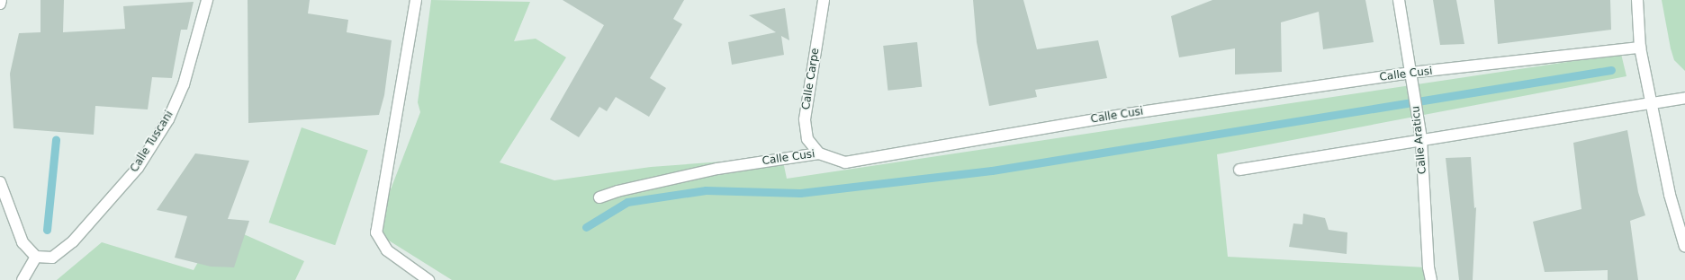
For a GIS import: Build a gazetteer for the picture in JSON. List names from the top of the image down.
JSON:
{
  "streets": {
    "street": [
      "Calle Cusi",
      "Calle Carpe",
      "Calle Araticu",
      "Calle Tuscani"
    ]
  },
  "crossings": [
    ["Calle Cusi", "Calle Carpe"],
    ["Calle Cusi", "Calle Araticu"]
  ]
}
